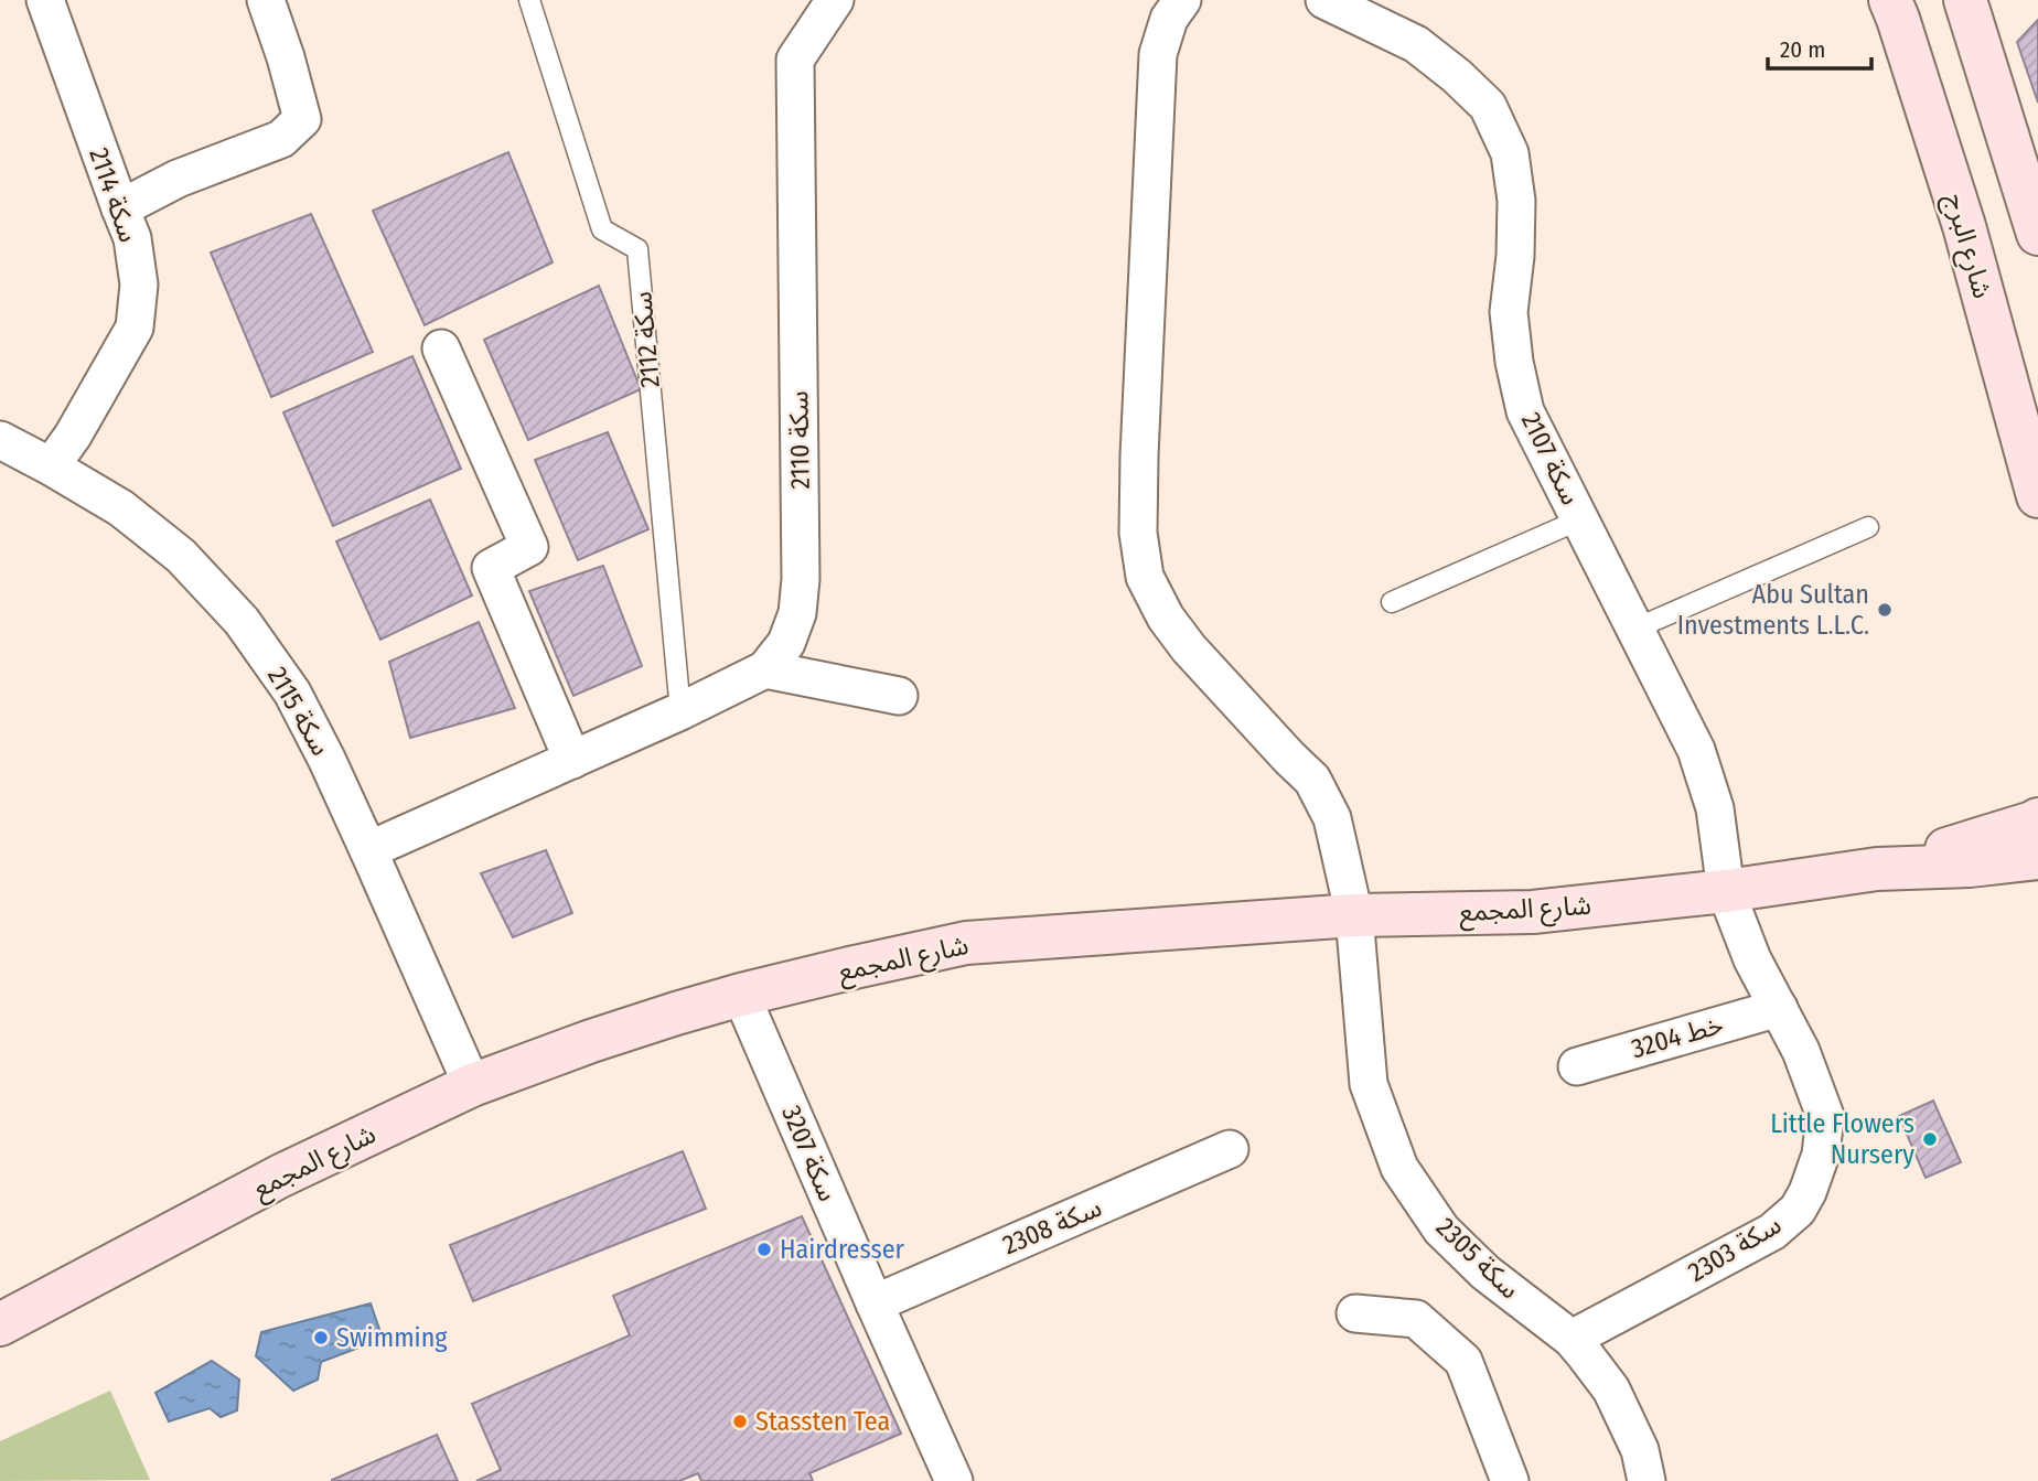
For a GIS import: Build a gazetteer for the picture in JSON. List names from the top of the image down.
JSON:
{
  "streets": {
    "street": [
      "سكة 2114",
      "شارع البرج",
      "سكة 2110",
      "سكة 2107",
      "سكة 2115",
      "شارع المجمع",
      "3204 خط",
      "سكة 3207",
      "سكة 2308",
      "سكة 2303",
      "سكة 2305"
    ],
    "lane": ["سكة 2112"]
  },
  "crossings": [
    ["سكة 2114", "سكة 2115"],
    ["سكة 2112", "سكة 2110"],
    ["سكة 2110", "سكة 2115"],
    ["سكة 2107", "شارع المجمع"],
    ["سكة 2107", "سكة 2303"],
    ["سكة 2115", "شارع المجمع"],
    ["شارع المجمع", "سكة 3207"],
    ["شارع المجمع", "سكة 2303"],
    ["شارع المجمع", "سكة 2305"],
    ["3204 خط", "سكة 2303"],
    ["سكة 3207", "سكة 2308"],
    ["سكة 2303", "سكة 2305"]
  ],
  "places": [
    "Abu Sultan Investments L.L.C.",
    "Little Flowers Nursery",
    "Hairdresser",
    "Swimming",
    "Stassten Tea"
  ],
  "scale_bar": "20 m"
}
